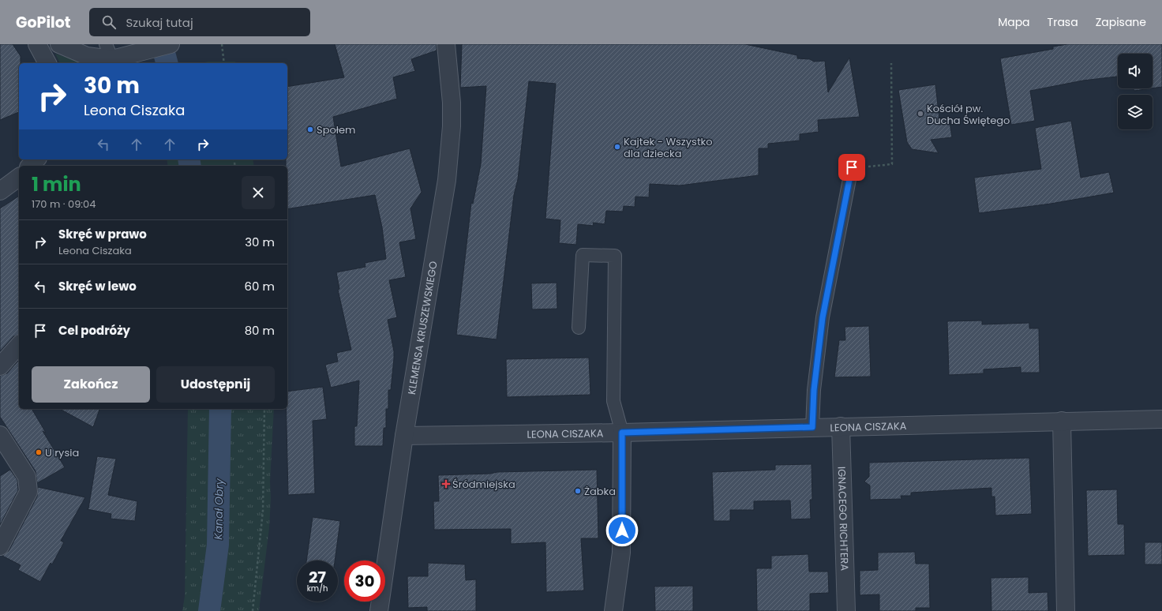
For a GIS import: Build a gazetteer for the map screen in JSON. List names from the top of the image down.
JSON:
{
  "streets": {
    "street": ["KLEMENSA KRUSZEWSKIEGO", "LEONA CISZAKA", "IGNACEGO RICHTERA"]
  },
  "crossings": [
    ["KLEMENSA KRUSZEWSKIEGO", "LEONA CISZAKA"],
    ["LEONA CISZAKA", "IGNACEGO RICHTERA"]
  ],
  "water": ["Kanał Obry"],
  "places": {
    "other": [
      "Kościół pw. Ducha Świętego",
      "Społem",
      "Kajtek - Wszystko dla dziecka",
      "U rysia",
      "Żabka"
    ],
    "health": ["Śródmiejska"]
  },
  "page": {
    "header": "GoPilot",
    "search": "Szukaj tutaj",
    "nav": ["Mapa", "Trasa", "Zapisane"],
    "turn": ["30 m", "Leona Ciszaka"],
    "heading": ["1 min", "170 m · 09:04"],
    "list": [
      {
        "name": "Skręć w prawo",
        "note": "Leona Ciszaka",
        "value": "30 m"
      },
      {
        "name": "Skręć w lewo",
        "value": "60 m"
      },
      {
        "name": "Cel podróży",
        "value": "80 m"
      }
    ],
    "buttons": ["Zakończ", "Udostępnij"],
    "speed": "27 km/h",
    "limit": "30"
  }
}
